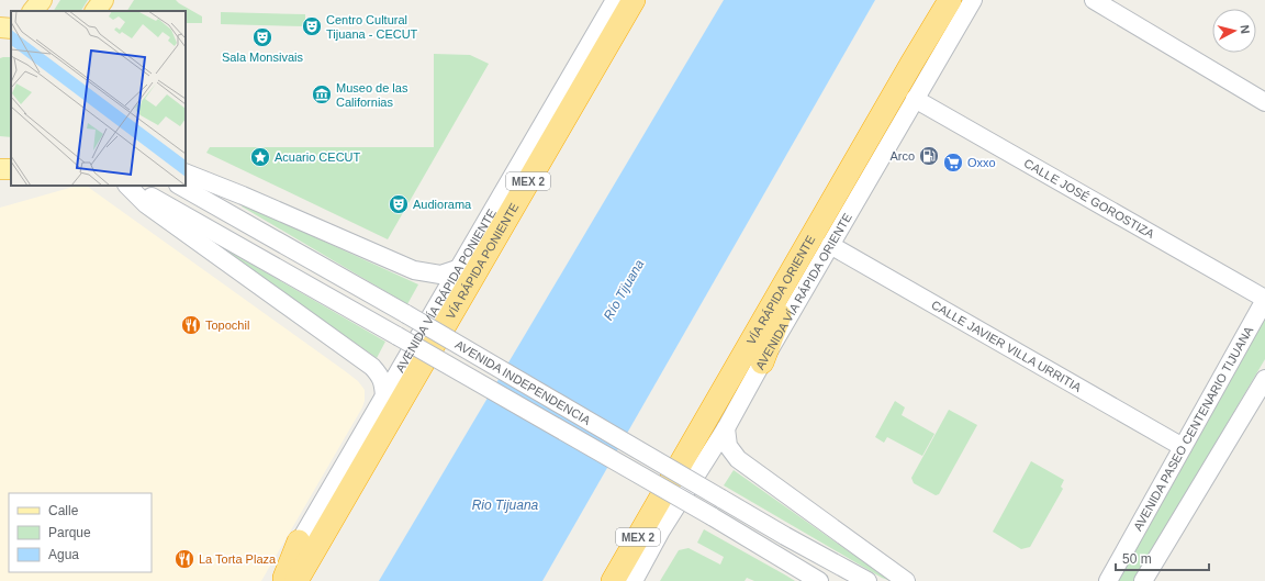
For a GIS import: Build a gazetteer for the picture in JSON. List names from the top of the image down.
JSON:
{
  "streets": {
    "highway": [
      "MEX 2",
      "VÍA RÁPIDA PONIENTE",
      "VÍA RÁPIDA ORIENTE",
      "AVENIDA VÍA RÁPIDA PONIENTE"
    ],
    "main road": [
      "CALLE JOSÉ GOROSTIZA",
      "AVENIDA VÍA RÁPIDA ORIENTE",
      "CALLE JAVIER VILLA URRITIA",
      "AVENIDA INDEPENDENCIA",
      "AVENIDA PASEO CENTENARIO TIJUANA"
    ]
  },
  "crossings": [
    ["CALLE JOSÉ GOROSTIZA", "AVENIDA VÍA RÁPIDA ORIENTE"],
    ["CALLE JOSÉ GOROSTIZA", "AVENIDA PASEO CENTENARIO TIJUANA"],
    ["VÍA RÁPIDA PONIENTE", "AVENIDA VÍA RÁPIDA PONIENTE"],
    ["AVENIDA VÍA RÁPIDA ORIENTE", "CALLE JAVIER VILLA URRITIA"],
    ["CALLE JAVIER VILLA URRITIA", "AVENIDA PASEO CENTENARIO TIJUANA"]
  ],
  "water": ["Río Tijuana", "Rio Tijuana"],
  "places": {
    "theatre": ["Centro Cultural Tijuana - CECUT", "Sala Monsivais", "Audiorama"],
    "museum": ["Museo de las Californias"],
    "fuel station": ["Arco"],
    "place": ["Acuario CECUT"],
    "supermarket": ["Oxxo"],
    "restaurant": ["Topochil", "La Torta Plaza"]
  },
  "legend": ["Calle", "Parque", "Agua"],
  "scale_bar": "50 m",
  "north": "right"
}
